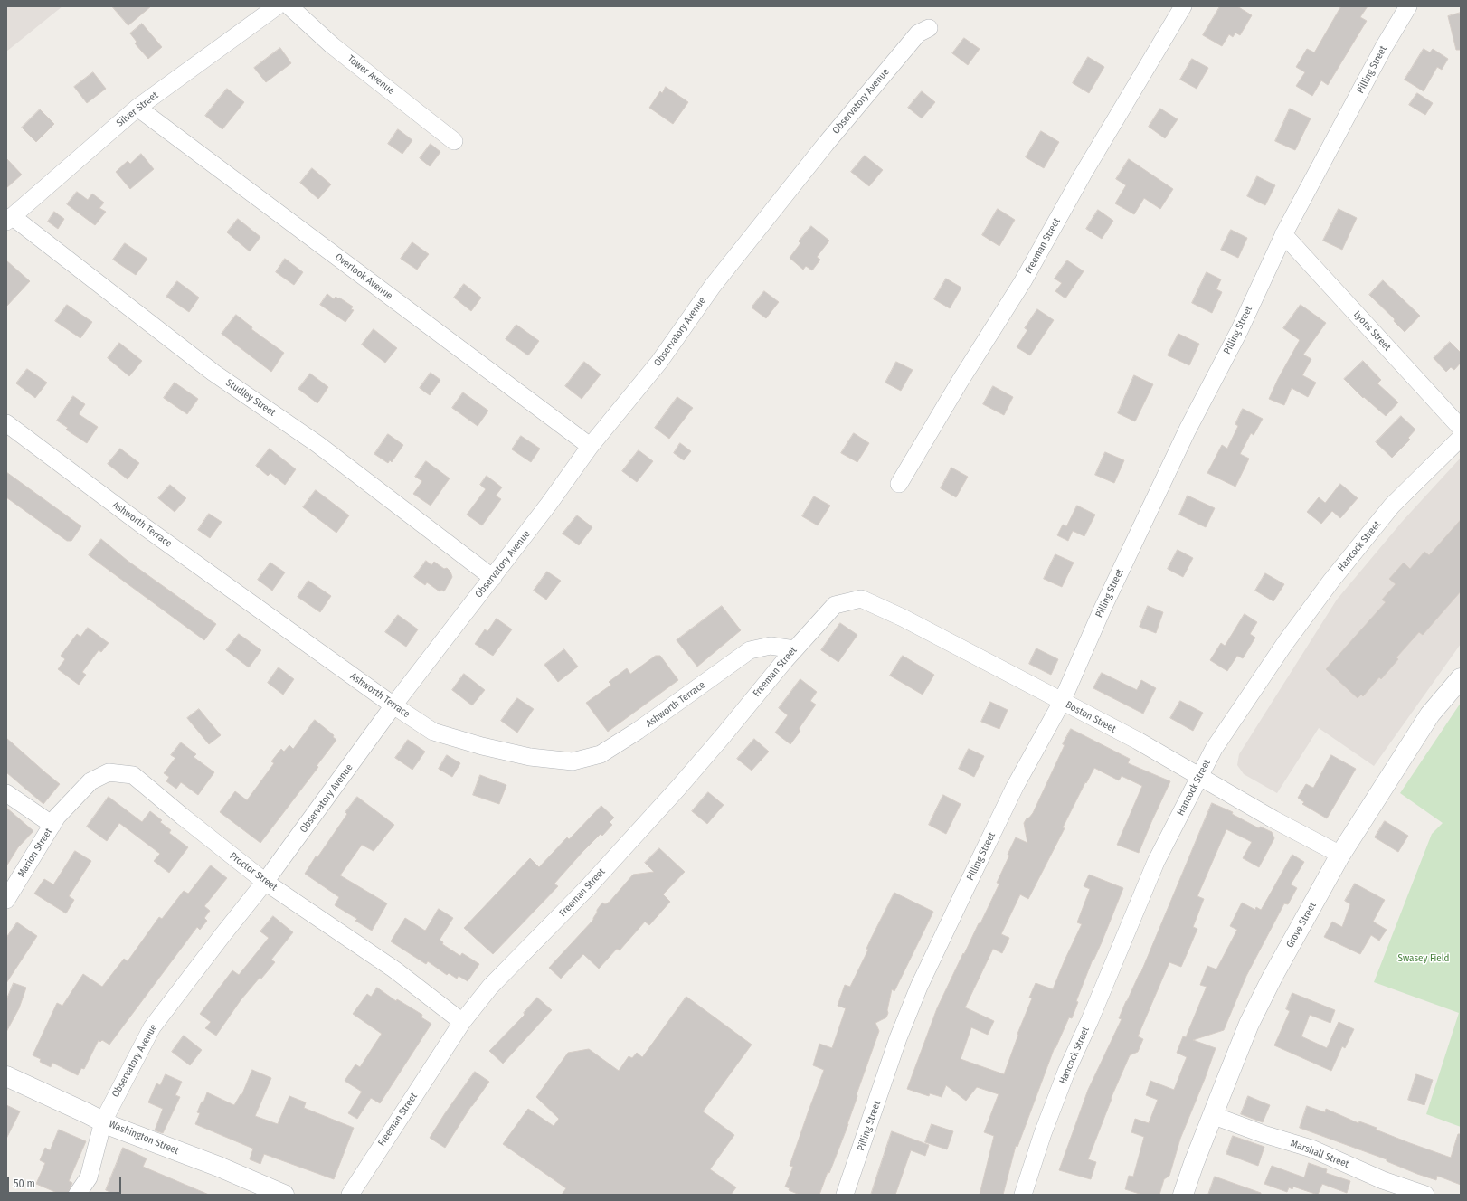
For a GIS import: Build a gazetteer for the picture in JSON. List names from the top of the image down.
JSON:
{
  "streets": {
    "street": [
      "Pilling Street",
      "Tower Avenue",
      "Observatory Avenue",
      "Silver Street",
      "Freeman Street",
      "Overlook Avenue",
      "Lyons Street",
      "Studley Street",
      "Ashworth Terrace",
      "Hancock Street",
      "Boston Street",
      "Marion Street",
      "Proctor Street",
      "Grove Street",
      "Washington Street",
      "Marshall Street"
    ]
  },
  "crossings": [
    ["Pilling Street", "Lyons Street"],
    ["Pilling Street", "Boston Street"],
    ["Observatory Avenue", "Overlook Avenue"],
    ["Observatory Avenue", "Studley Street"],
    ["Observatory Avenue", "Ashworth Terrace"],
    ["Observatory Avenue", "Proctor Street"],
    ["Observatory Avenue", "Washington Street"],
    ["Silver Street", "Overlook Avenue"],
    ["Silver Street", "Studley Street"],
    ["Freeman Street", "Ashworth Terrace"],
    ["Freeman Street", "Boston Street"],
    ["Freeman Street", "Proctor Street"],
    ["Hancock Street", "Boston Street"],
    ["Boston Street", "Grove Street"],
    ["Marion Street", "Proctor Street"],
    ["Grove Street", "Marshall Street"]
  ],
  "parks": ["Swasey Field"],
  "scale_bar": "50 m"
}
